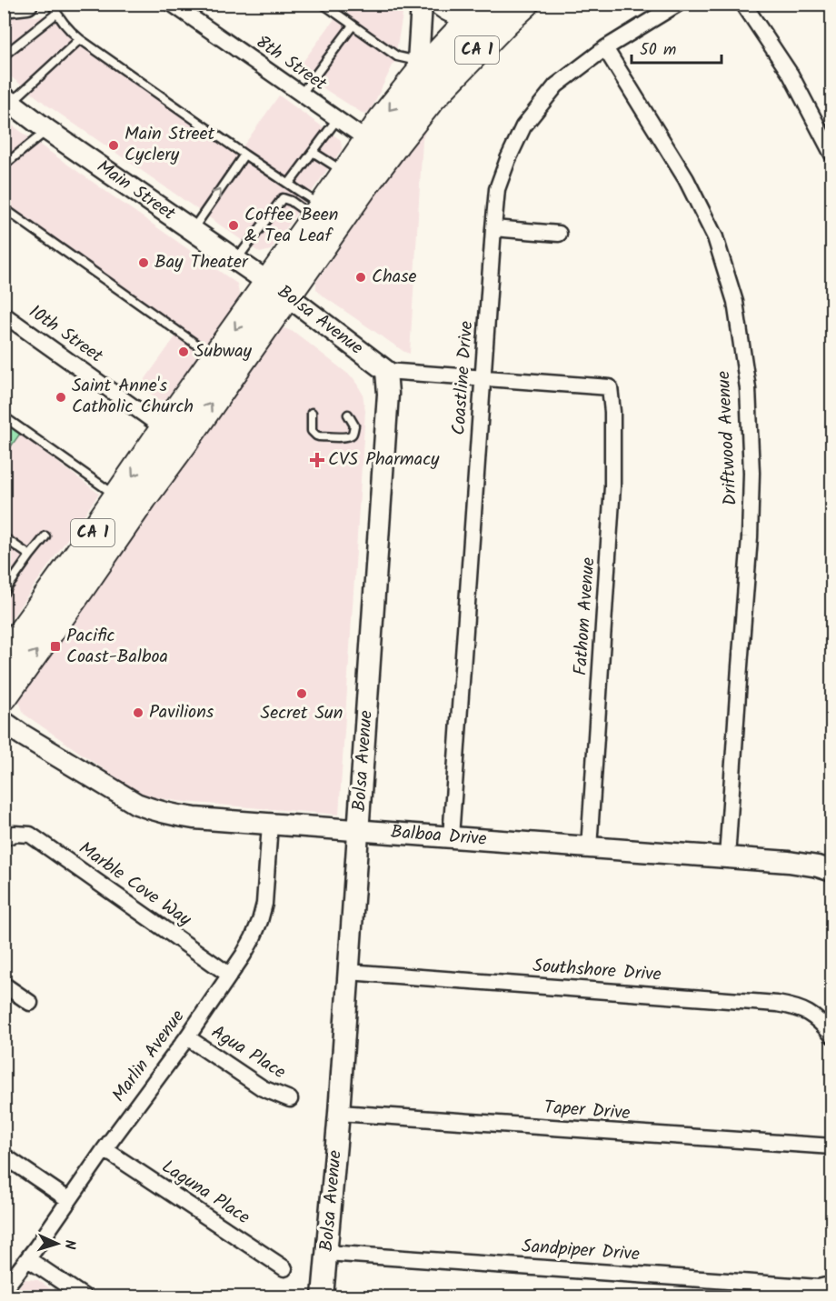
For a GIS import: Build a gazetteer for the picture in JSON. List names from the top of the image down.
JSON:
{
  "streets": {
    "highway": ["CA 1"],
    "main road": ["Main Street", "Bolsa Avenue", "Balboa Drive"],
    "street": [
      "8th Street",
      "10th Street",
      "Coastline Drive",
      "Driftwood Avenue",
      "Fathom Avenue",
      "Marble Cove Way",
      "Southshore Drive",
      "Agua Place",
      "Marlin Avenue",
      "Taper Drive",
      "Laguna Place",
      "Sandpiper Drive"
    ]
  },
  "crossings": [
    ["CA 1", "8th Street"],
    ["CA 1", "Main Street"],
    ["CA 1", "Bolsa Avenue"],
    ["CA 1", "10th Street"],
    ["Main Street", "Bolsa Avenue"],
    ["Bolsa Avenue", "Balboa Drive"],
    ["Bolsa Avenue", "Southshore Drive"],
    ["Bolsa Avenue", "Taper Drive"],
    ["Bolsa Avenue", "Sandpiper Drive"],
    ["Coastline Drive", "Driftwood Avenue"],
    ["Coastline Drive", "Fathom Avenue"],
    ["Coastline Drive", "Balboa Drive"],
    ["Driftwood Avenue", "Balboa Drive"],
    ["Fathom Avenue", "Balboa Drive"],
    ["Balboa Drive", "Marlin Avenue"],
    ["Marble Cove Way", "Marlin Avenue"],
    ["Agua Place", "Marlin Avenue"],
    ["Marlin Avenue", "Laguna Place"]
  ],
  "places": {
    "other": [
      "Main Street Cyclery",
      "Coffee Been & Tea Leaf",
      "Bay Theater",
      "Chase",
      "Subway",
      "Saint Anne's Catholic Church",
      "Secret Sun",
      "Pavilions"
    ],
    "health": ["CVS Pharmacy"],
    "transit": ["Pacific Coast-Balboa"]
  },
  "scale_bar": "50 m",
  "north": "right"
}
